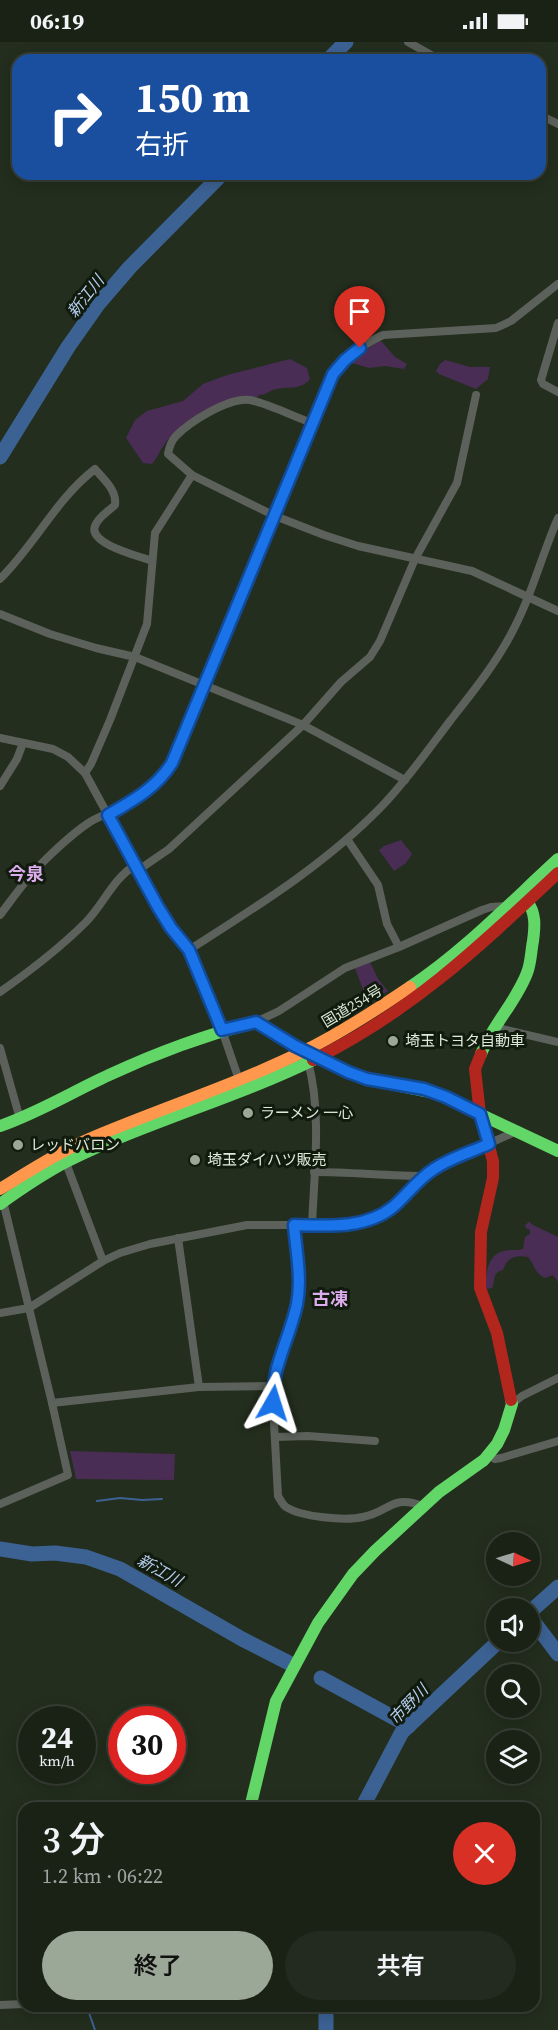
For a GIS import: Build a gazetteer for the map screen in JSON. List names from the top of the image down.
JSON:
{
  "streets": {
    "main road": ["国道254号"]
  },
  "districts": ["今泉", "古凍"],
  "water": ["新江川", "市野川"],
  "places": [
    "埼玉トヨタ自動車",
    "ラーメン 一心",
    "レッドバロン",
    "埼玉ダイハツ販売"
  ],
  "north": "right",
  "page": {
    "status": "06:19",
    "turn": ["150 m", "右折"],
    "speed": "24 km/h",
    "limit": "30",
    "heading": ["3 分", "1.2 km · 06:22"],
    "buttons": ["終了", "共有"]
  }
}
